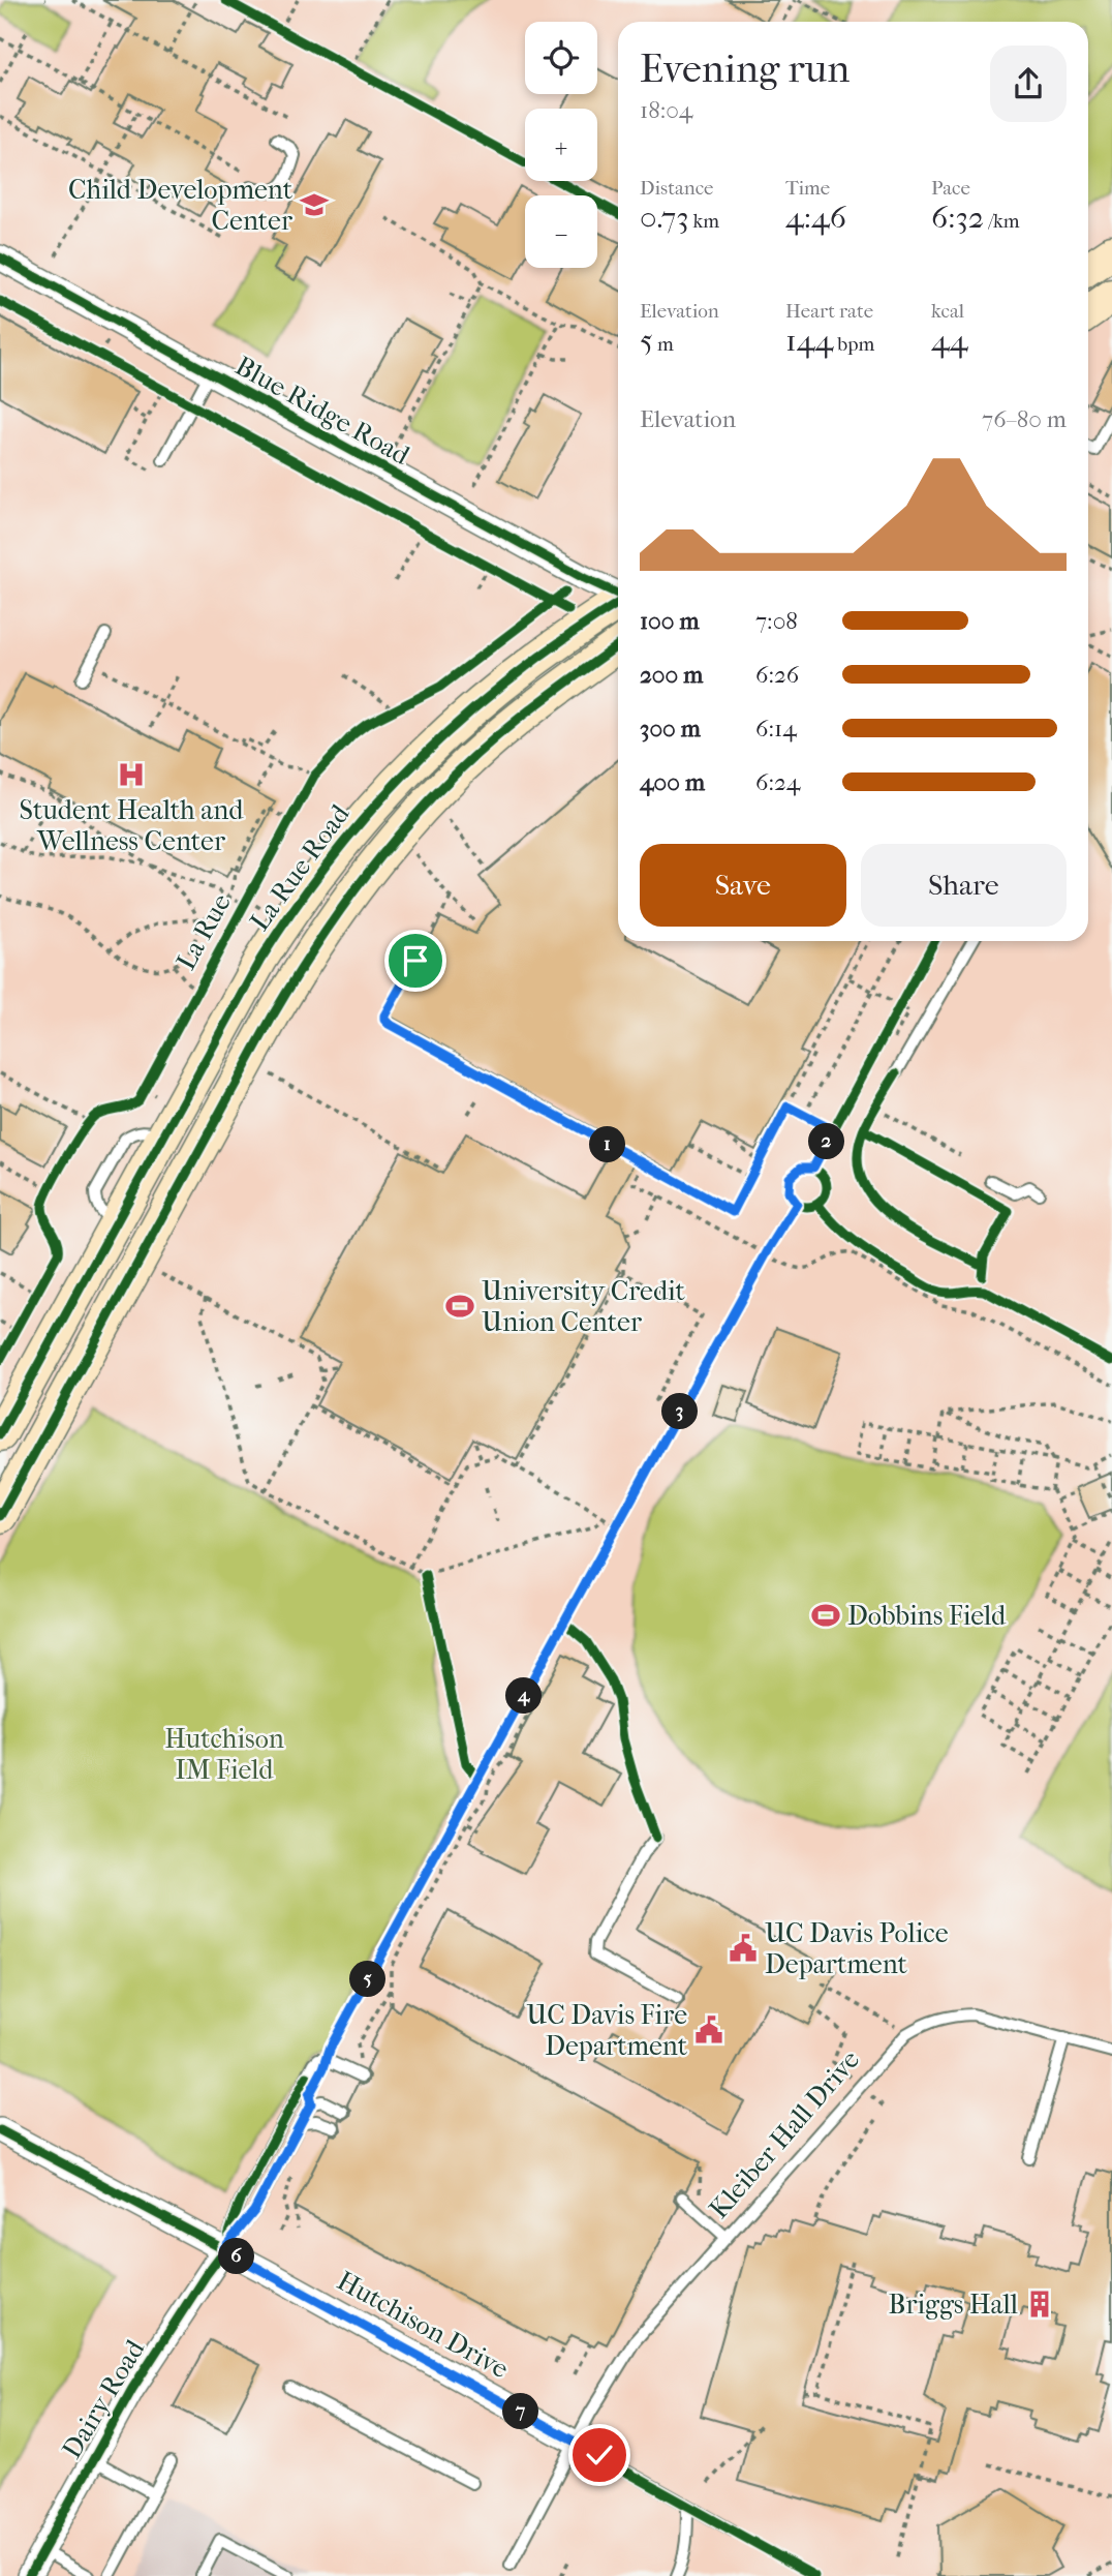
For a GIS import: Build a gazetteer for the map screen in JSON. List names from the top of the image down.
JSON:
{
  "streets": {
    "main road": ["La Rue Road"],
    "street": ["Blue Ridge Road", "Hutchison Drive", "Dairy Road"],
    "lane": ["Kleiber Hall Drive"],
    "cycle path": ["La Rue"]
  },
  "crossings": [
    ["Kleiber Hall Drive", "Hutchison Drive"],
    ["Hutchison Drive", "Dairy Road"]
  ],
  "parks": ["Hutchison IM Field"],
  "places": {
    "school or university": ["Child Development Center"],
    "hospital": ["Student Health and Wellness Center"],
    "sports": ["University Credit Union Center", "Dobbins Field"],
    "public building": ["UC Davis Police Department", "UC Davis Fire Department"],
    "building": ["Briggs Hall"]
  },
  "page": {
    "map_buttons": ["+", "−"],
    "heading": ["Evening run", "18:04"],
    "stats": [
      ["Distance", "0.73 km"],
      ["Time", "4:46"],
      ["Pace", "6:32 /km"],
      ["Elevation", "5 m"],
      ["Heart rate", "144 bpm"],
      ["kcal", "44"]
    ],
    "chart": ["Elevation", "76–80 m"],
    "list": [
      {
        "name": "100 m",
        "note": "7:08"
      },
      {
        "name": "200 m",
        "note": "6:26"
      },
      {
        "name": "300 m",
        "note": "6:14"
      },
      {
        "name": "400 m",
        "note": "6:24"
      }
    ],
    "buttons": ["Save", "Share"],
    "pins": [
      "2",
      "1",
      "3",
      "4",
      "5",
      "6",
      "7"
    ]
  }
}
